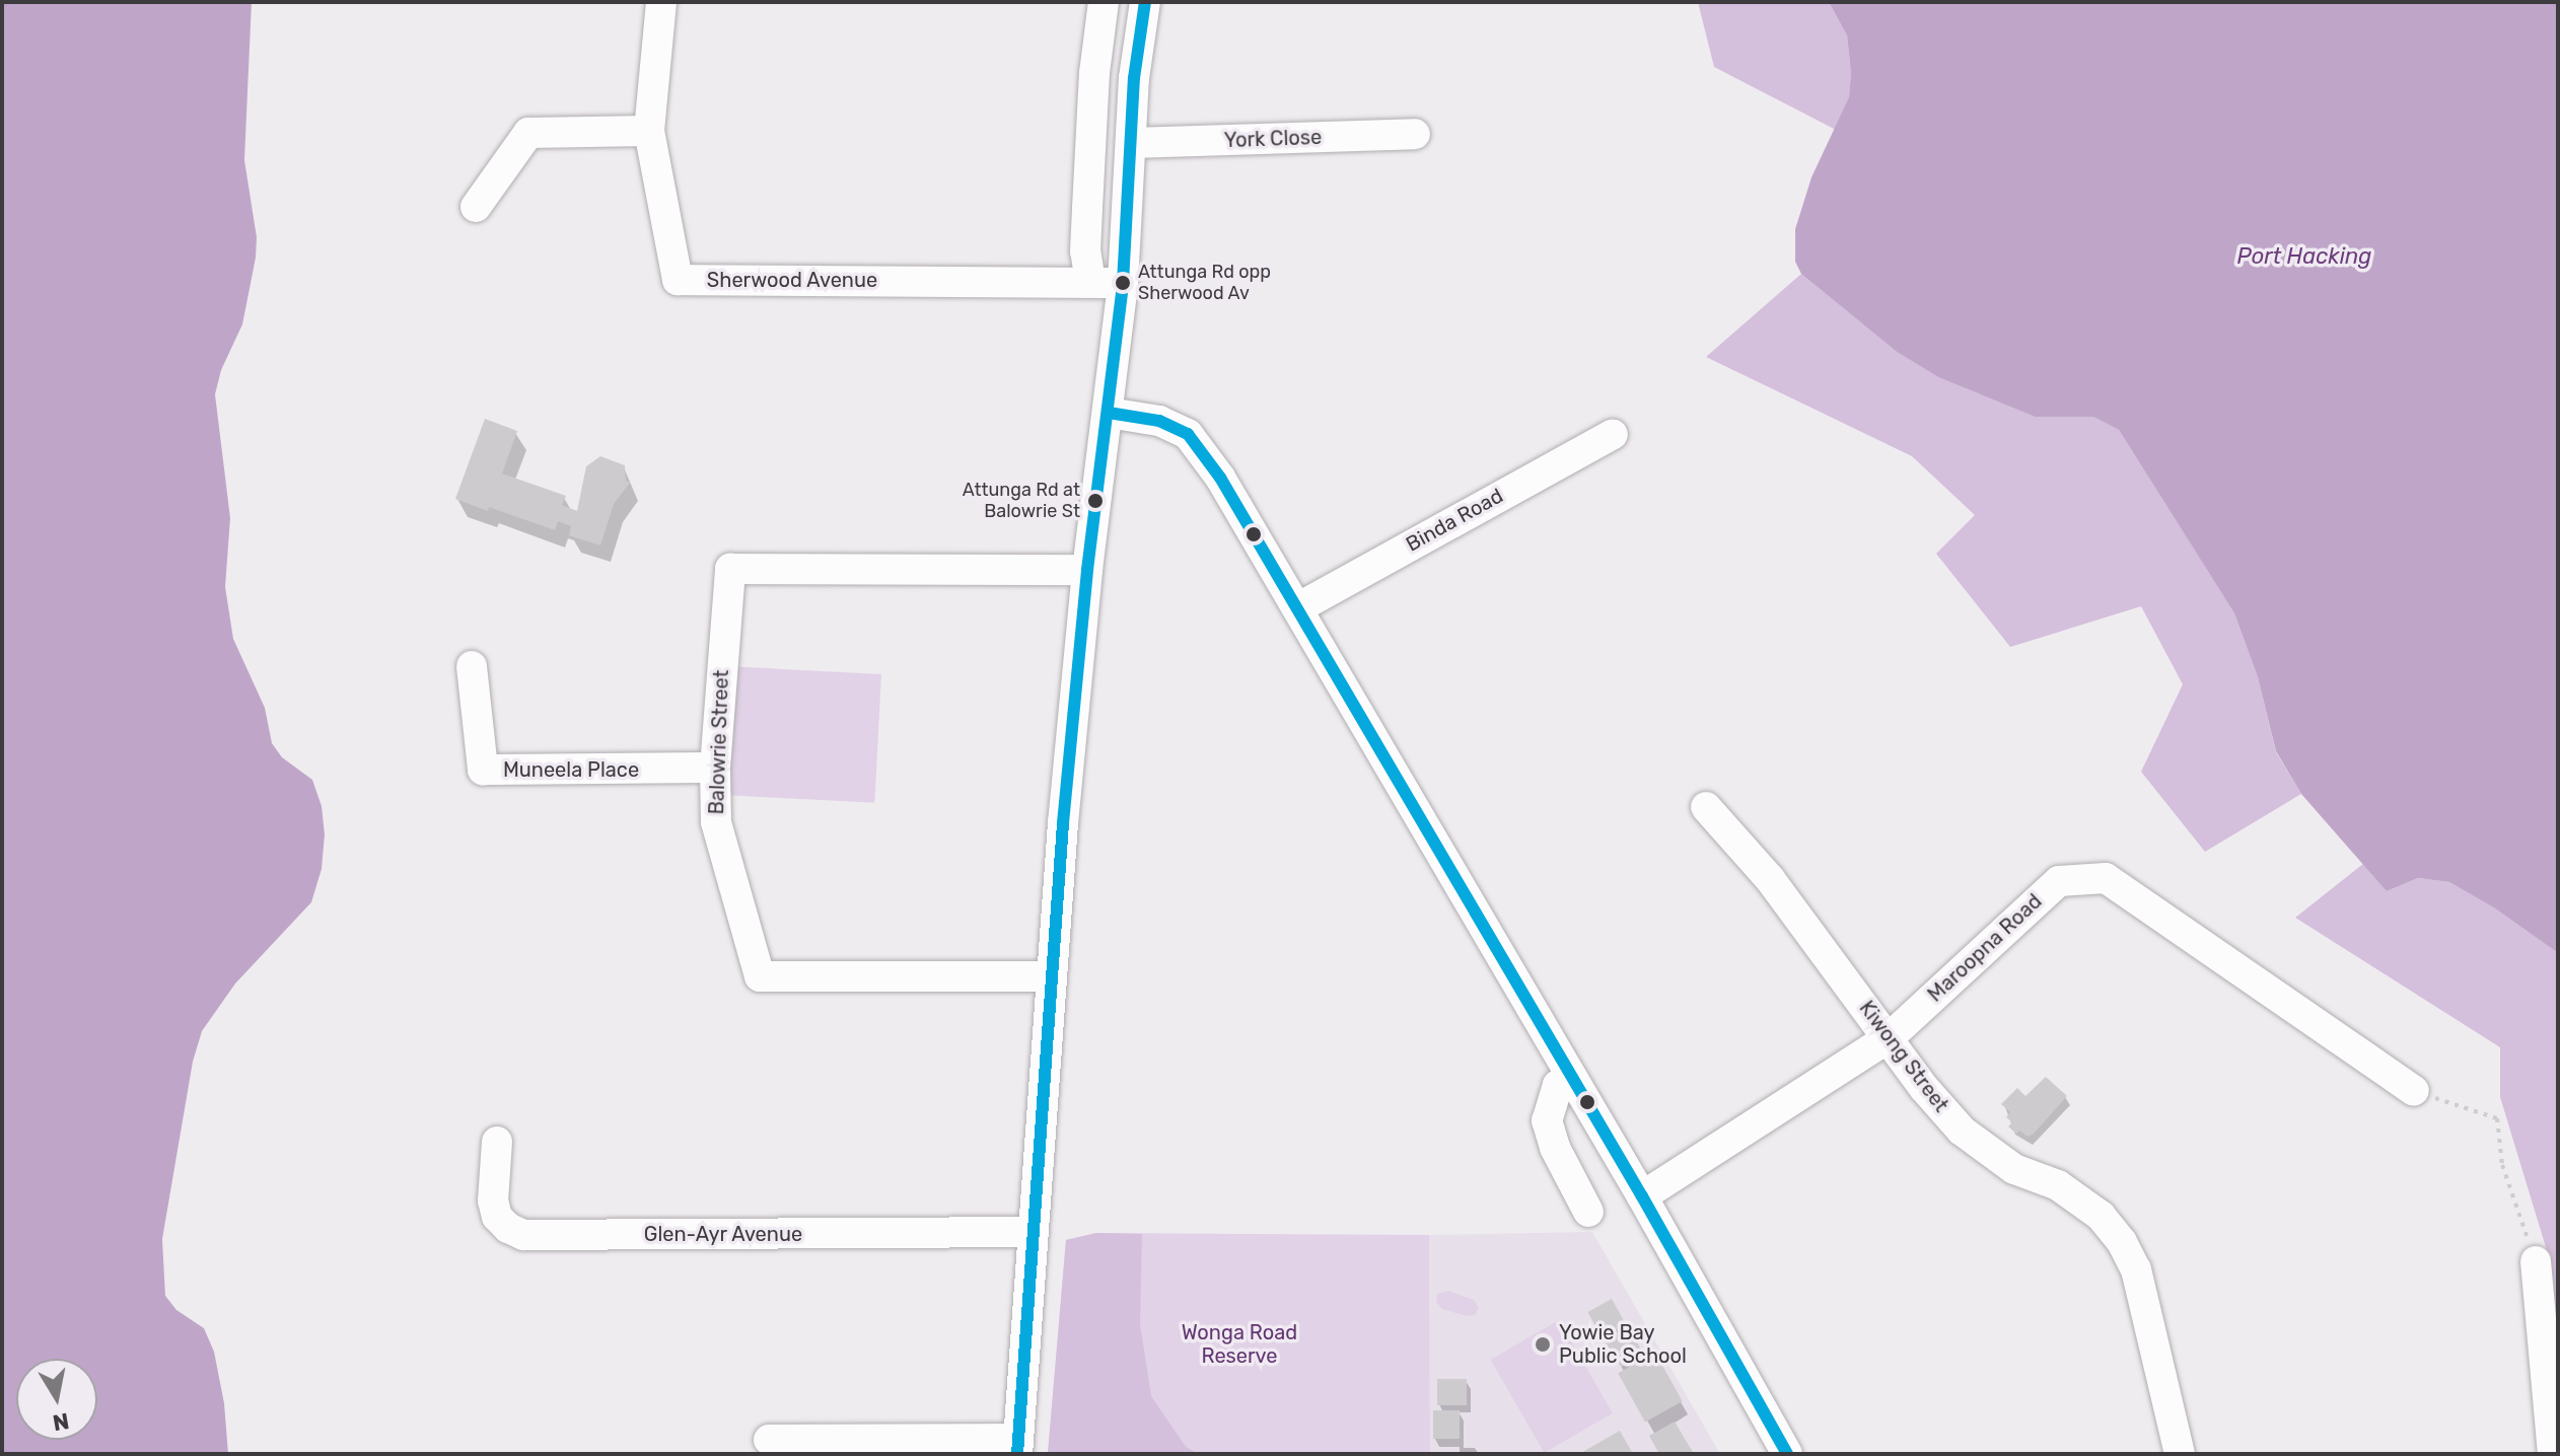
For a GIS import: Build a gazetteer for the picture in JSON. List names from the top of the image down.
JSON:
{
  "streets": {
    "street": [
      "York Close",
      "Sherwood Avenue",
      "Binda Road",
      "Balowrie Street",
      "Muneela Place",
      "Maroopna Road",
      "Kiwong Street",
      "Glen-Ayr Avenue"
    ]
  },
  "crossings": [
    ["Balowrie Street", "Muneela Place"],
    ["Maroopna Road", "Kiwong Street"]
  ],
  "water": ["Port Hacking"],
  "parks": ["Wonga Road Reserve"],
  "places": ["Attunga Rd opp Sherwood Av", "Attunga Rd at Balowrie St", "Yowie Bay Public School"],
  "north": "bottom"
}
